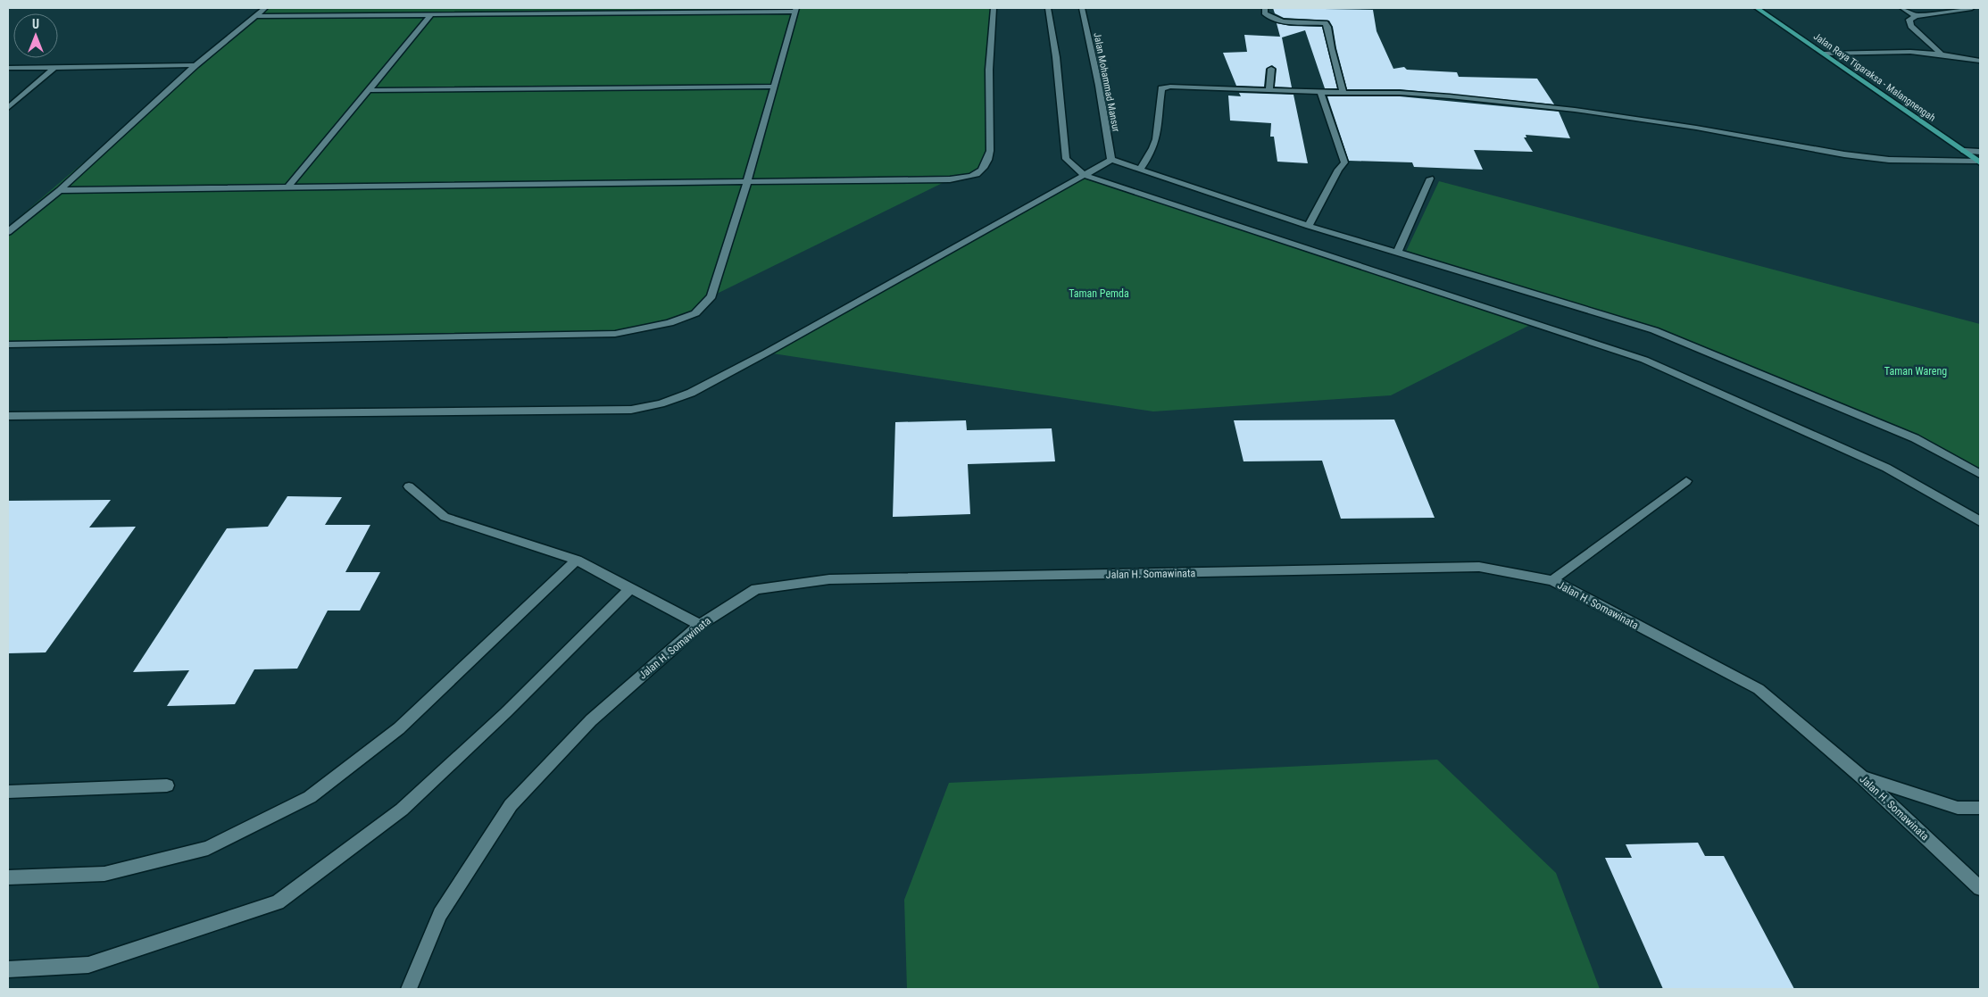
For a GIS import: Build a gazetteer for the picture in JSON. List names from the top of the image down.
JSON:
{
  "streets": {
    "main road": ["Jalan Raya Tigaraksa - Malangnengah"],
    "street": ["Jalan Mohammad Mansur", "Jalan H. Somawinata"]
  },
  "parks": ["Taman Pemda", "Taman Wareng"],
  "north": "top"
}
